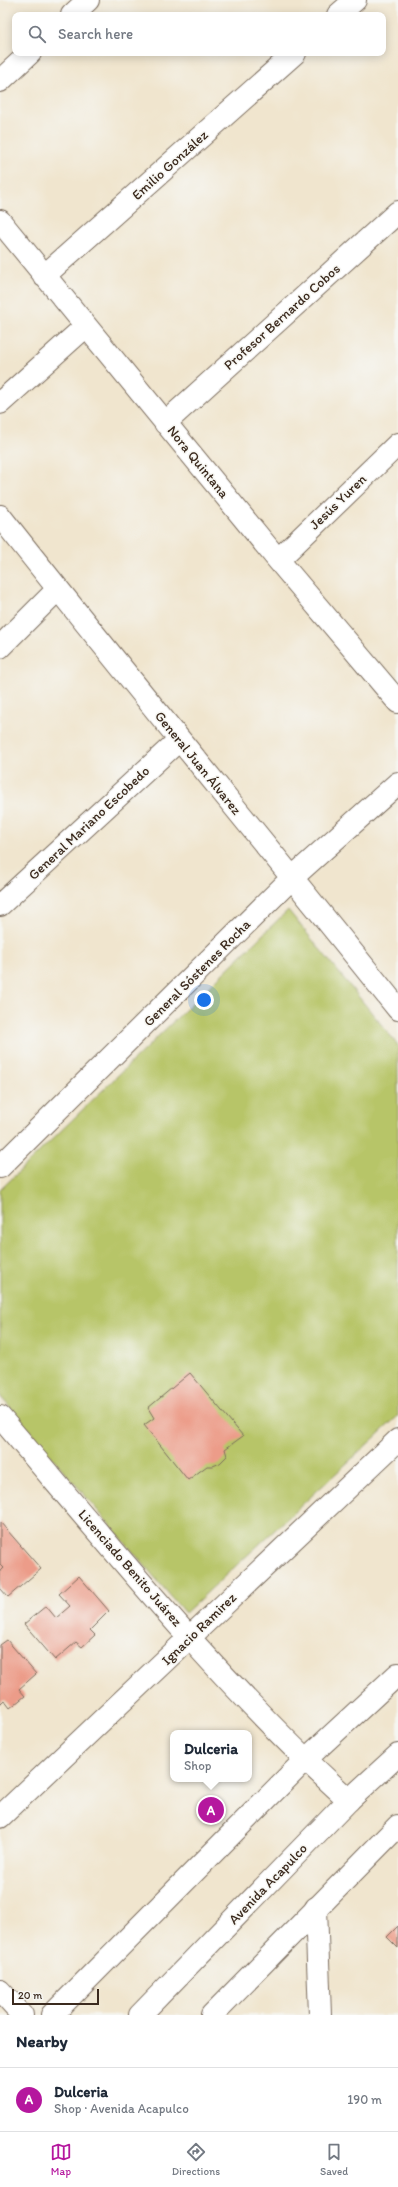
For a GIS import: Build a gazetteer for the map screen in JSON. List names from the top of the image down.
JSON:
{
  "streets": {
    "street": [
      "Emilio González",
      "Profesor Bernardo Cobos",
      "Nora Quintana",
      "Jesús Yuren",
      "General Juan Álvarez",
      "General Mariano Escobedo",
      "General Sóstenes Rocha",
      "Licenciado Benito Juárez",
      "Ignacio Ramirez",
      "Avenida Acapulco"
    ]
  },
  "crossings": [
    ["Emilio González", "Nora Quintana"],
    ["Profesor Bernardo Cobos", "Nora Quintana"],
    ["Nora Quintana", "Jesús Yuren"],
    ["General Juan Álvarez", "General Mariano Escobedo"],
    ["General Juan Álvarez", "General Sóstenes Rocha"],
    ["Licenciado Benito Juárez", "Ignacio Ramirez"],
    ["Licenciado Benito Juárez", "Avenida Acapulco"]
  ],
  "scale_bar": "20 m",
  "page": {
    "search": "Search here",
    "popup": ["Dulceria", "Shop"],
    "pins": "A",
    "scale": "20 m",
    "heading": "Nearby",
    "list": [
      {
        "mark": "A",
        "name": "Dulceria",
        "note": "Shop · Avenida Acapulco",
        "value": "190 m"
      }
    ],
    "nav": ["Map", "Directions", "Saved"]
  }
}
